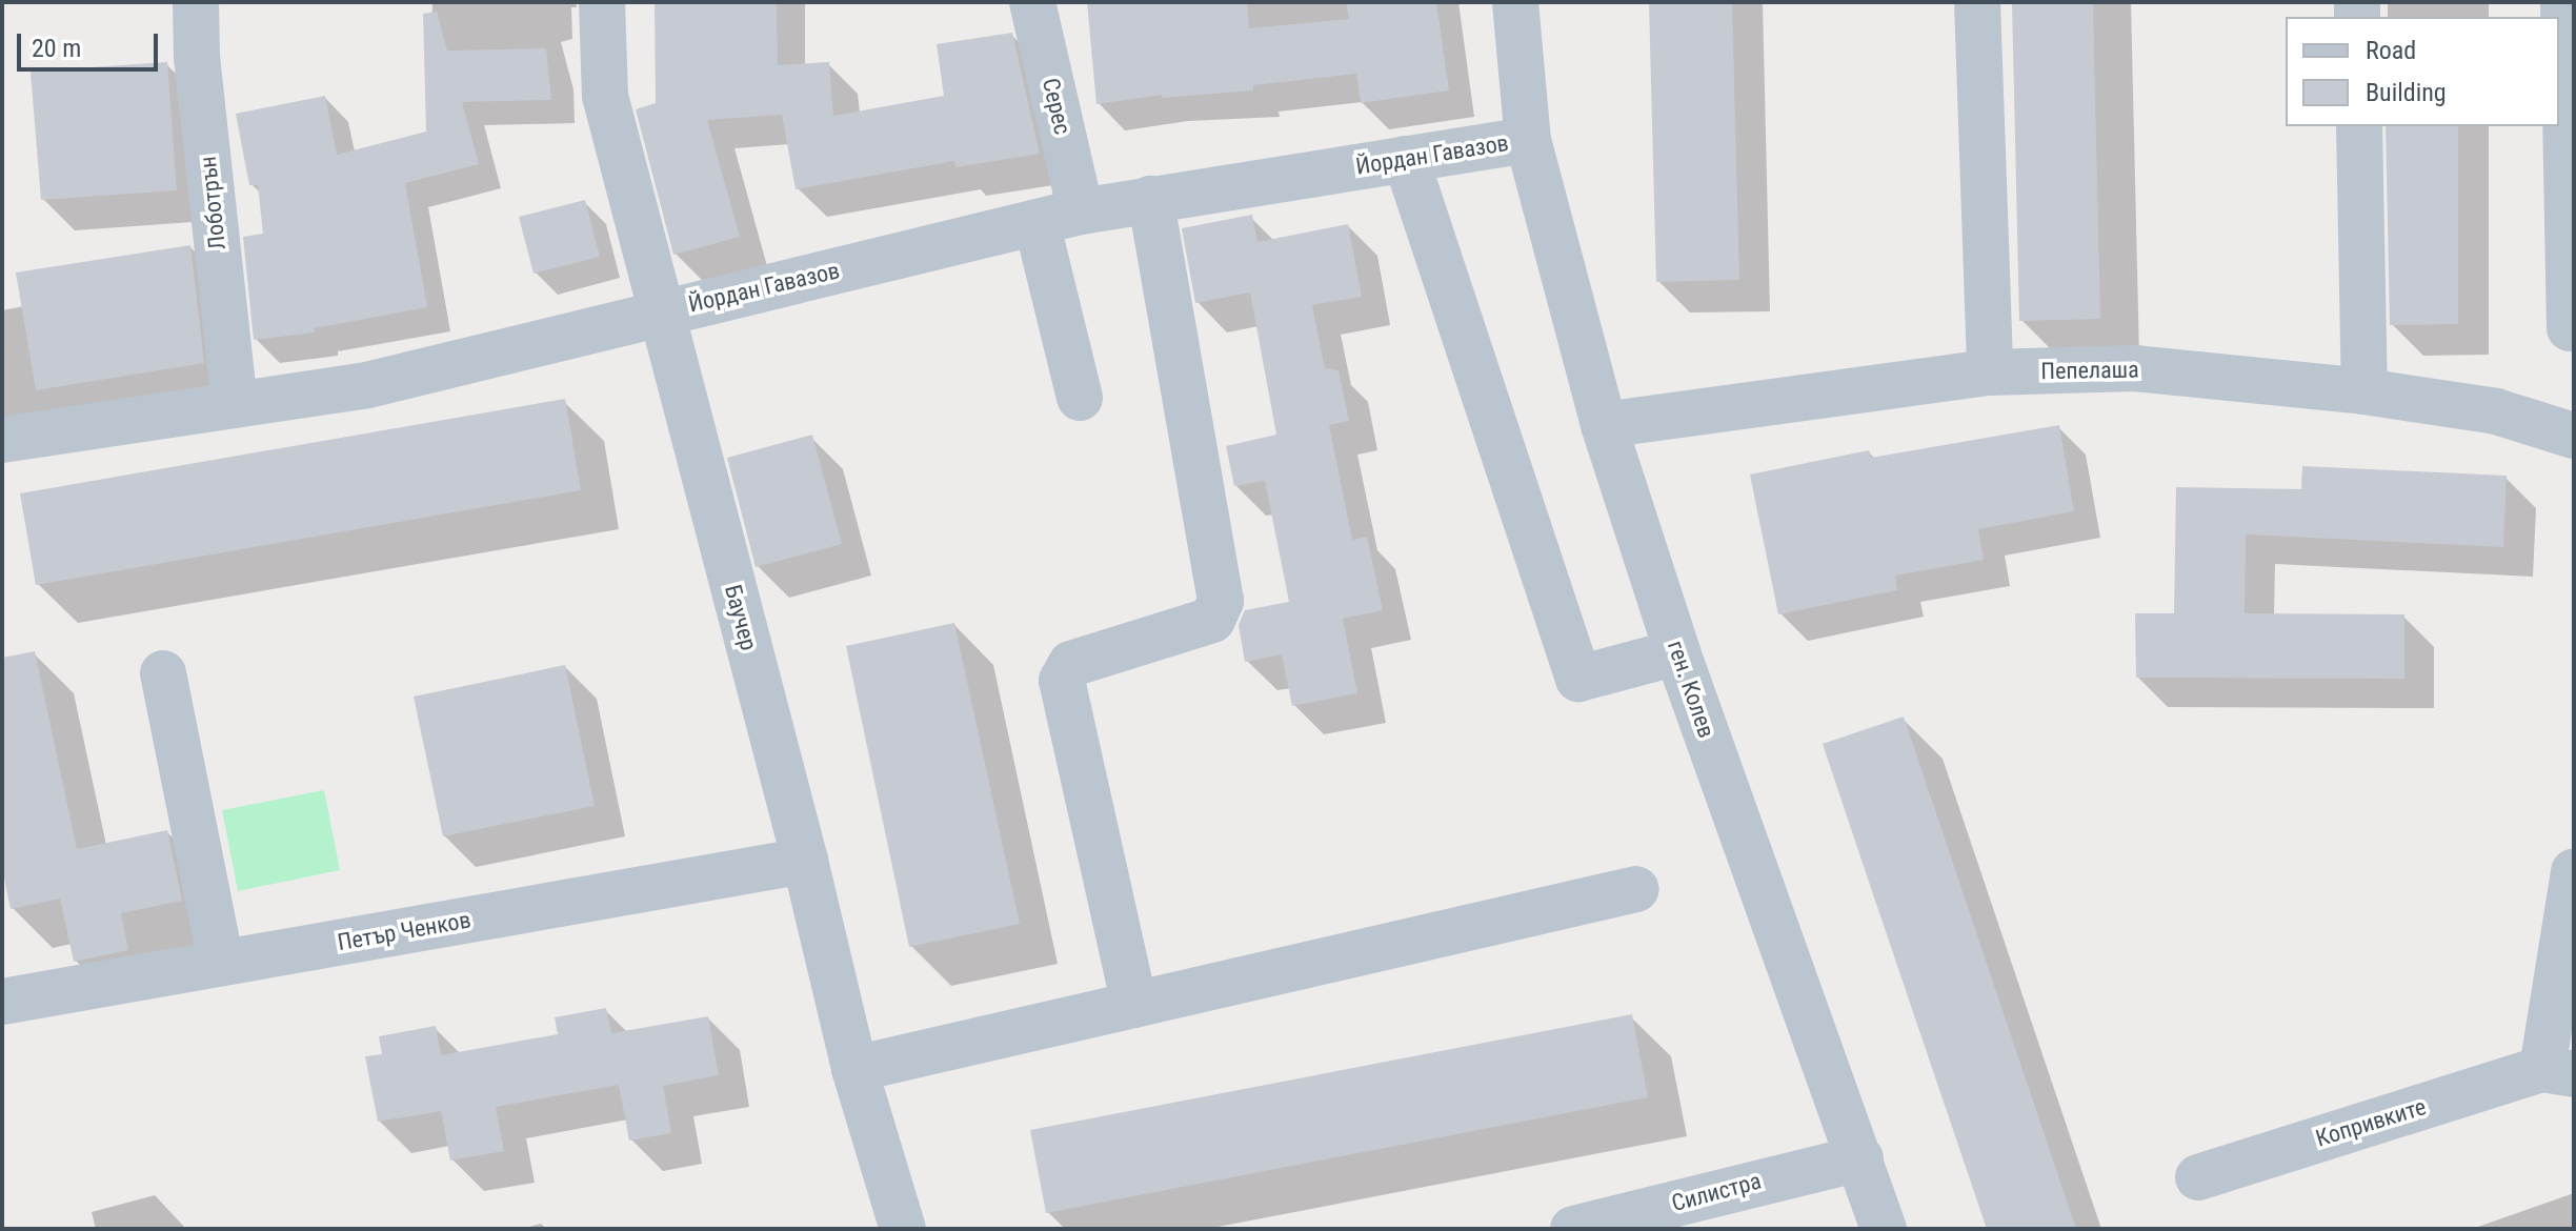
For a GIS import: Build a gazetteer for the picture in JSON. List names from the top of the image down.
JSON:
{
  "streets": {
    "street": [
      "Серес",
      "Йордан Гавазов",
      "Лоботрън",
      "Пепелаша",
      "Баучер",
      "ген. Колев",
      "Петър Ченков",
      "Копривките",
      "Силистра"
    ]
  },
  "crossings": [
    ["Серес", "Йордан Гавазов"],
    ["Йордан Гавазов", "Лоботрън"],
    ["Йордан Гавазов", "Баучер"],
    ["Йордан Гавазов", "ген. Колев"],
    ["Пепелаша", "ген. Колев"],
    ["Баучер", "Петър Ченков"],
    ["ген. Колев", "Силистра"]
  ],
  "legend": ["Road", "Building"],
  "scale_bar": "20 m"
}
